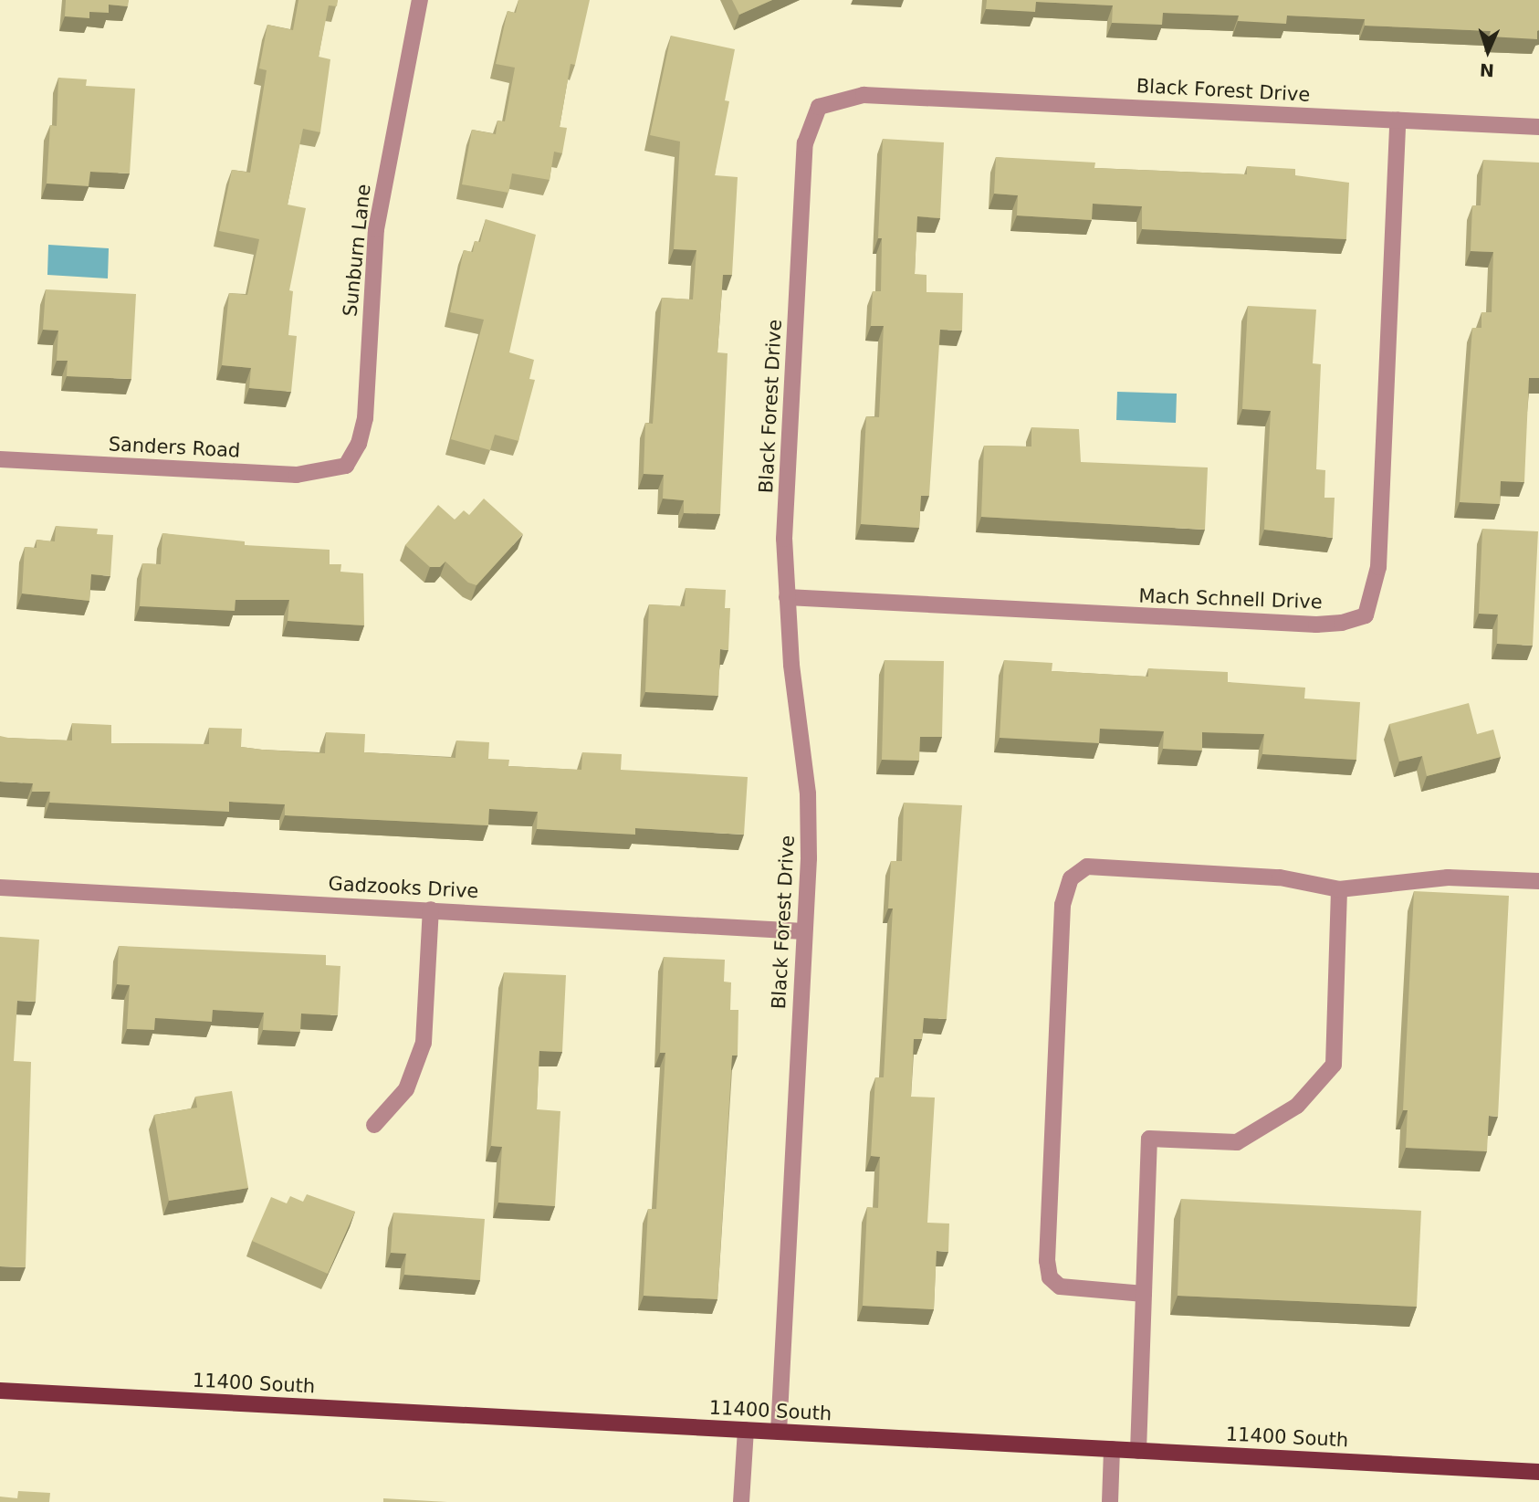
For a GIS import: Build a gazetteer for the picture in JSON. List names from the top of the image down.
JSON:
{
  "streets": {
    "main road": ["11400 South"],
    "street": [
      "Black Forest Drive",
      "Sunburn Lane",
      "Sanders Road",
      "Mach Schnell Drive",
      "Gadzooks Drive"
    ]
  },
  "crossings": [
    ["Black Forest Drive", "Mach Schnell Drive"],
    ["Black Forest Drive", "Gadzooks Drive"],
    ["Black Forest Drive", "11400 South"],
    ["Sunburn Lane", "Sanders Road"]
  ],
  "north": "bottom"
}
